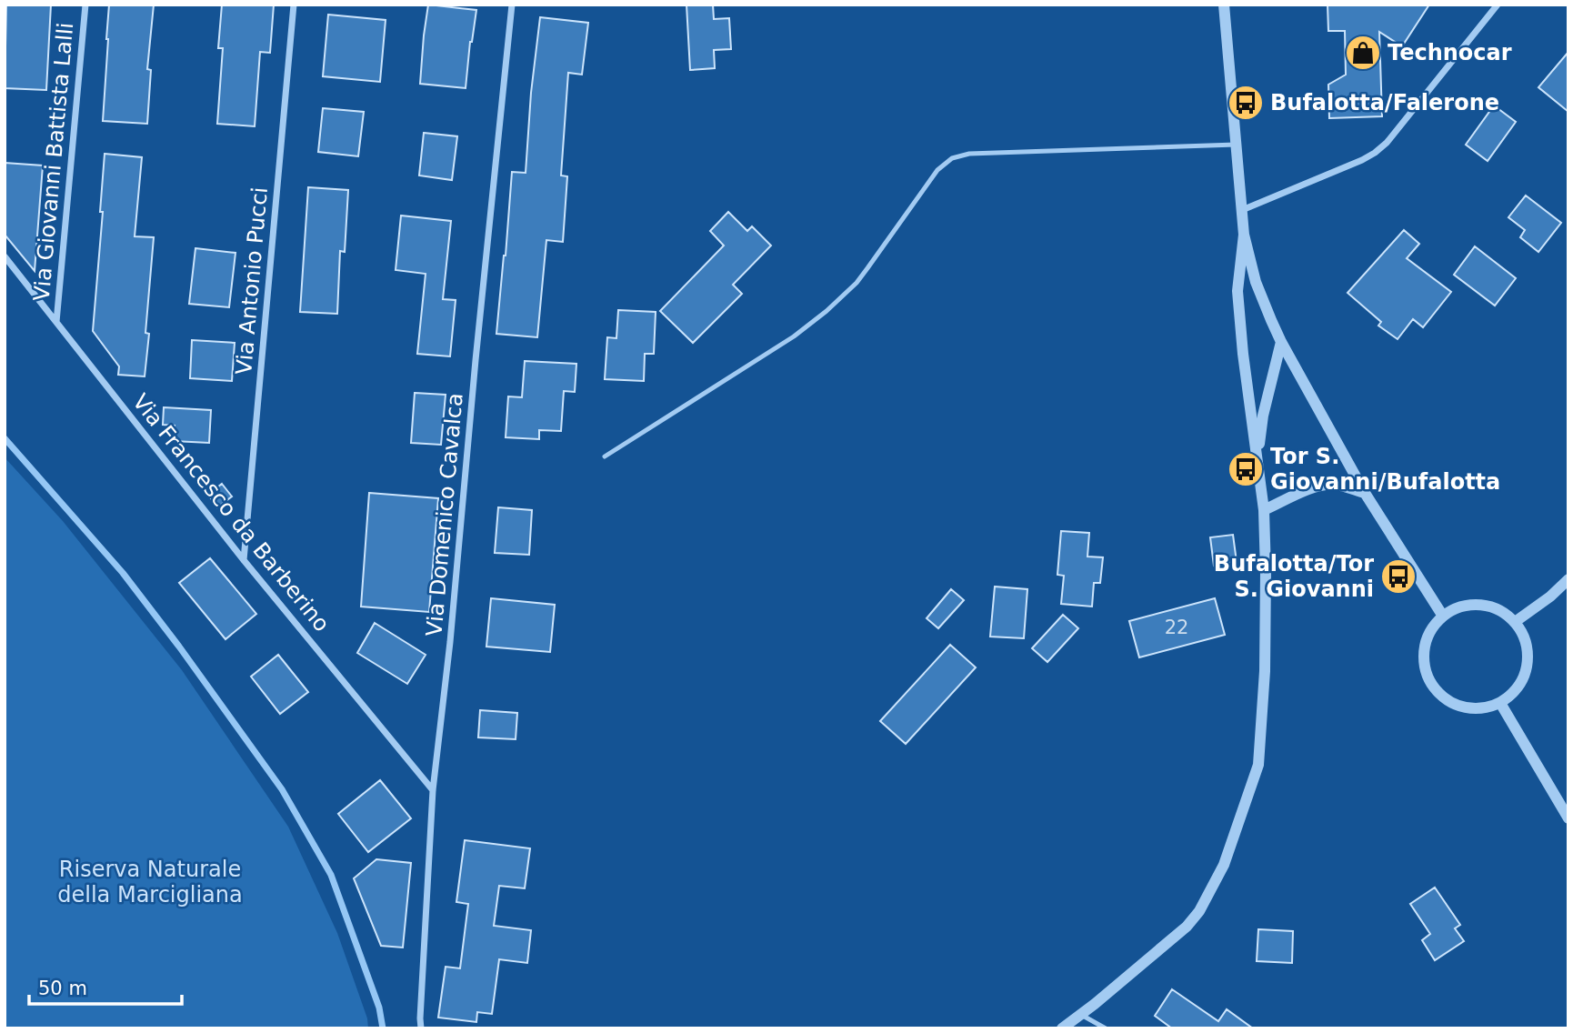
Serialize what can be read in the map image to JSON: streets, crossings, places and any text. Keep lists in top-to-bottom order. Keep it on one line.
{"streets":{"street":["Via Giovanni Battista Lalli","Via Antonio Pucci","Via Francesco da Barberino","Via Domenico Cavalca"]},"crossings":[["Via Giovanni Battista Lalli","Via Francesco da Barberino"],["Via Antonio Pucci","Via Francesco da Barberino"],["Via Francesco da Barberino","Via Domenico Cavalca"]],"parks":["Riserva Naturale della Marcigliana"],"places":{"shop":["Technocar"],"bus stop":["Bufalotta/Falerone","Tor S. Giovanni/Bufalotta","Bufalotta/Tor S. Giovanni"]},"house_numbers":["22"],"scale_bar":"50 m"}
